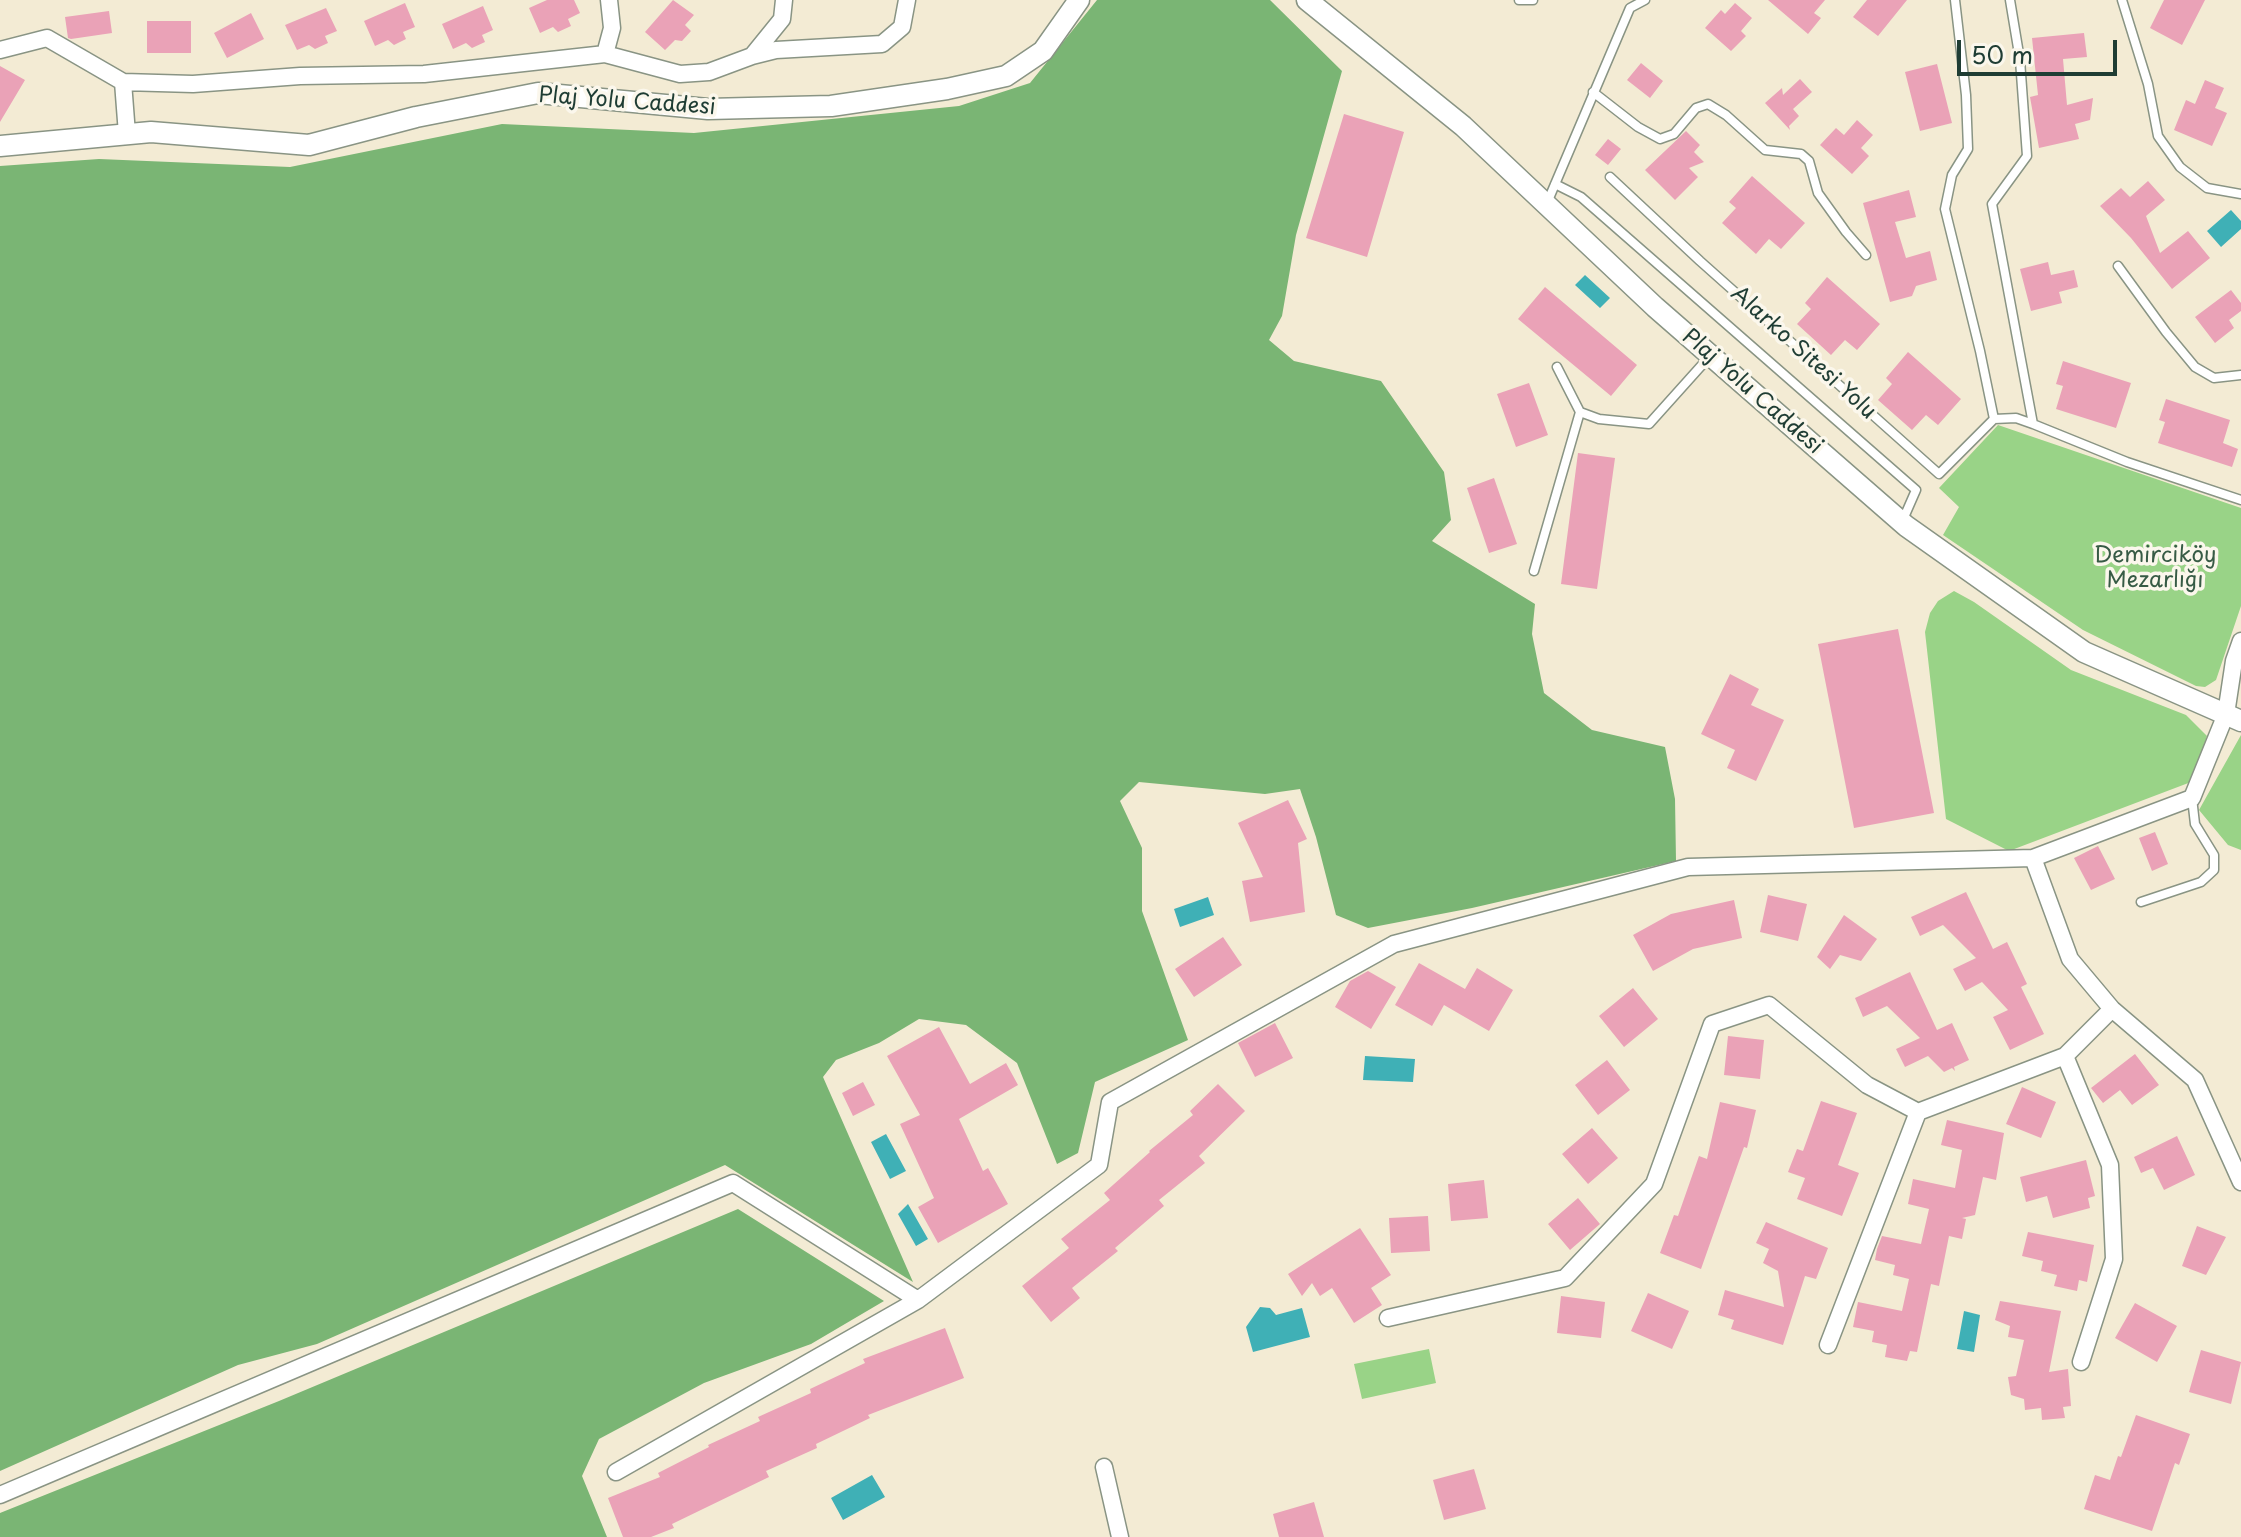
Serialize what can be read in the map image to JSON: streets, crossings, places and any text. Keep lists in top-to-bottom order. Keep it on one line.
{"streets":{"street":["Plaj Yolu Caddesi"],"lane":["Alarko Sitesi Yolu"]},"parks":["Demirciköy Mezarlığı"],"scale_bar":"50 m"}
